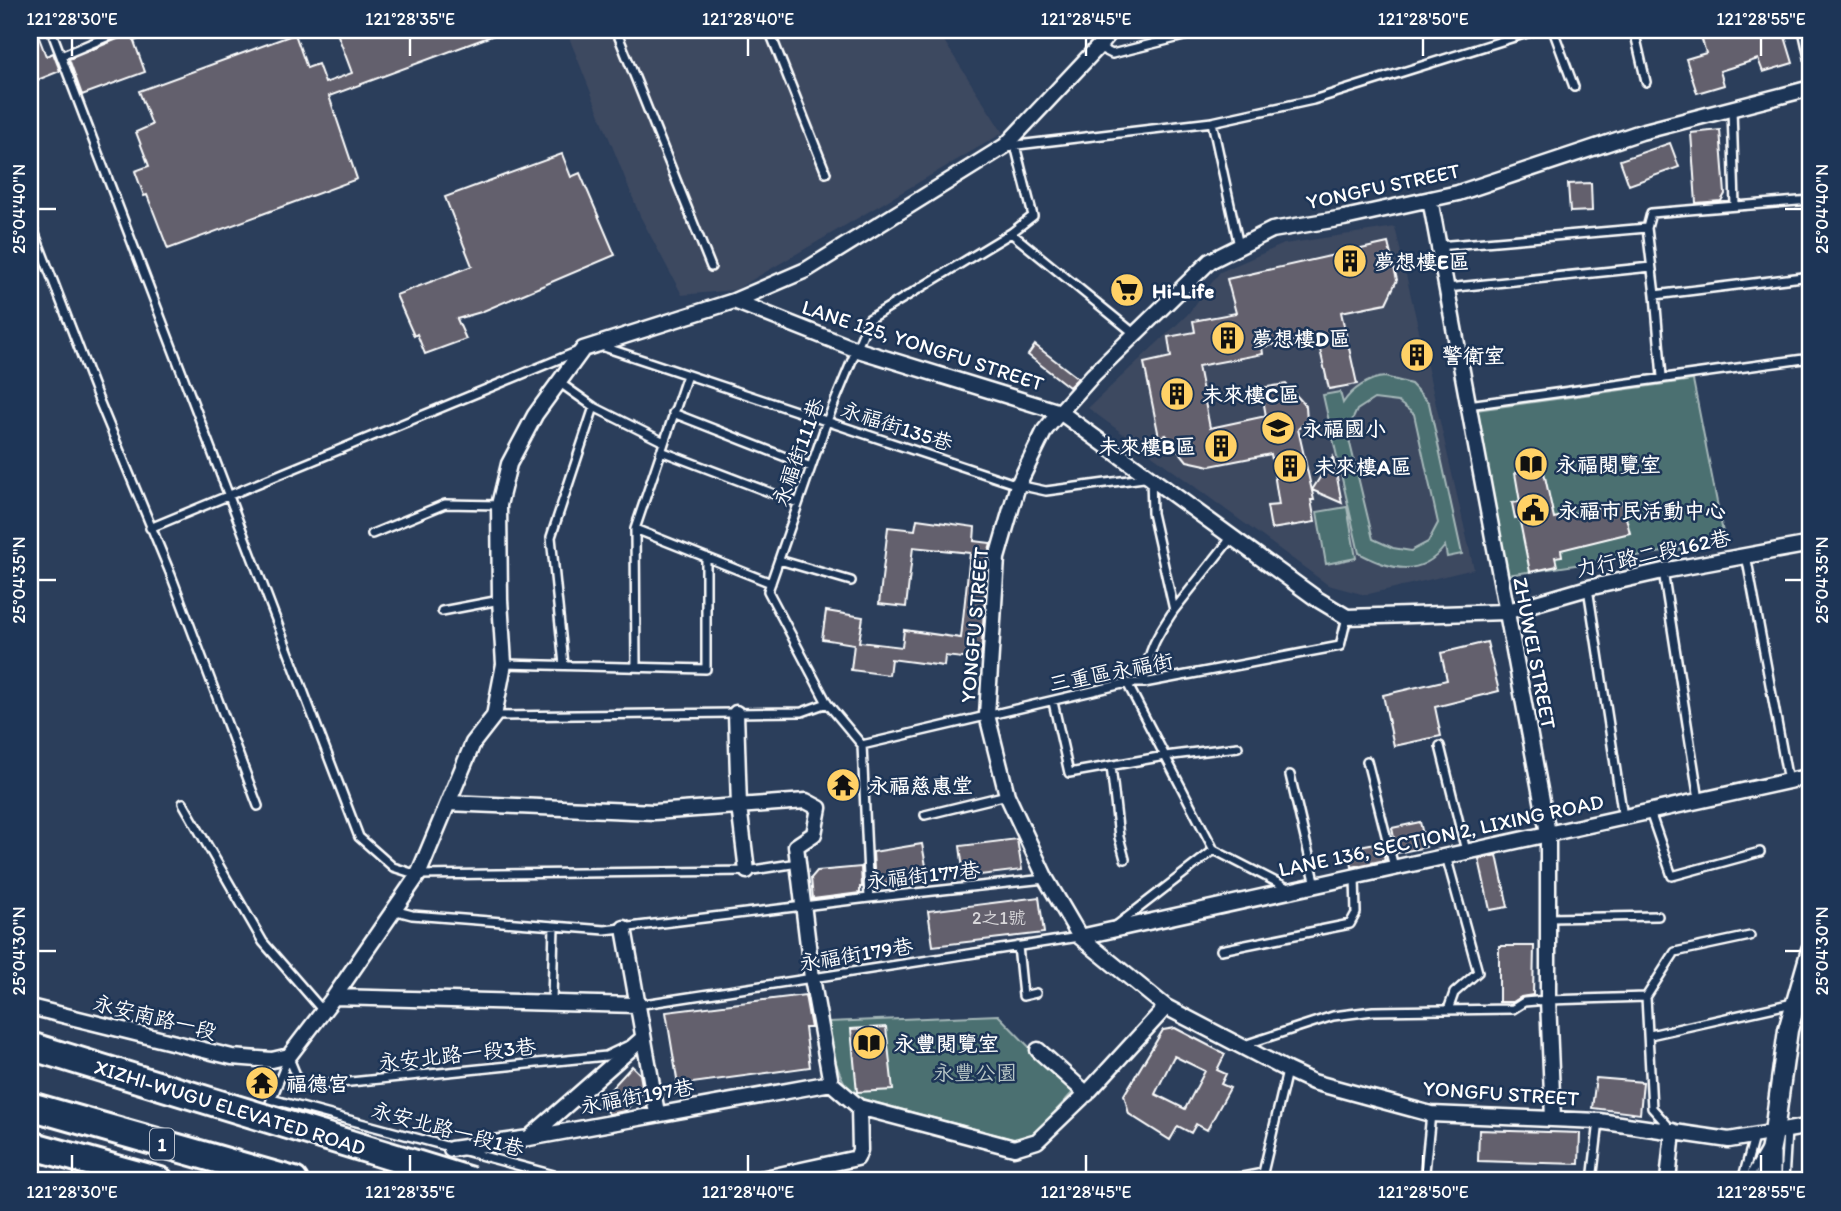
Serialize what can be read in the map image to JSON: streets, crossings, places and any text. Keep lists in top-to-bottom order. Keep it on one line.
{"streets":{"highway":["XIZHI-WUGU ELEVATED ROAD","1"],"street":["YONGFU STREET","LANE 125, YONGFU STREET","力行路二段162巷","ZHUWEI STREET","LANE 136, SECTION 2, LIXING ROAD","永安南路一段","永福街197巷"],"lane":["永福街135巷","永福街111巷","三重區永福街","永福街177巷","永福街179巷","永安北路一段3巷","永安北路一段1巷"]},"crossings":[["YONGFU STREET","LANE 125, YONGFU STREET"],["YONGFU STREET","永福街135巷"],["YONGFU STREET","ZHUWEI STREET"],["YONGFU STREET","三重區永福街"],["YONGFU STREET","LANE 136, SECTION 2, LIXING ROAD"],["YONGFU STREET","永福街177巷"],["YONGFU STREET","永福街179巷"],["LANE 125, YONGFU STREET","永福街135巷"],["LANE 125, YONGFU STREET","永福街111巷"],["LANE 125, YONGFU STREET","力行路二段162巷"],["LANE 125, YONGFU STREET","三重區永福街"],["永福街135巷","永福街111巷"],["力行路二段162巷","ZHUWEI STREET"],["力行路二段162巷","三重區永福街"],["ZHUWEI STREET","LANE 136, SECTION 2, LIXING ROAD"],["LANE 136, SECTION 2, LIXING ROAD","永福街179巷"],["永安南路一段","永安北路一段3巷"],["永安南路一段","永安北路一段1巷"],["永安北路一段3巷","永安北路一段1巷"],["永福街197巷","永安北路一段1巷"]],"parks":["永豐公園"],"places":{"building":["夢想樓E區","夢想樓D區","警衛室","未來樓C區","未來樓B區","未來樓A區"],"supermarket":["Hi-Life"],"school or university":["永福國小"],"library":["永福閱覽室","永豐閱覽室"],"public building":["永福市民活動中心"],"temple":["永福慈惠堂","福德宮"]},"house_numbers":["2之1號"],"coordinates":["121°28'30\"E","121°28'35\"E","121°28'40\"E","121°28'45\"E","121°28'50\"E","121°28'55\"E","25°04'40\"N","25°04'35\"N","25°04'30\"N"]}
